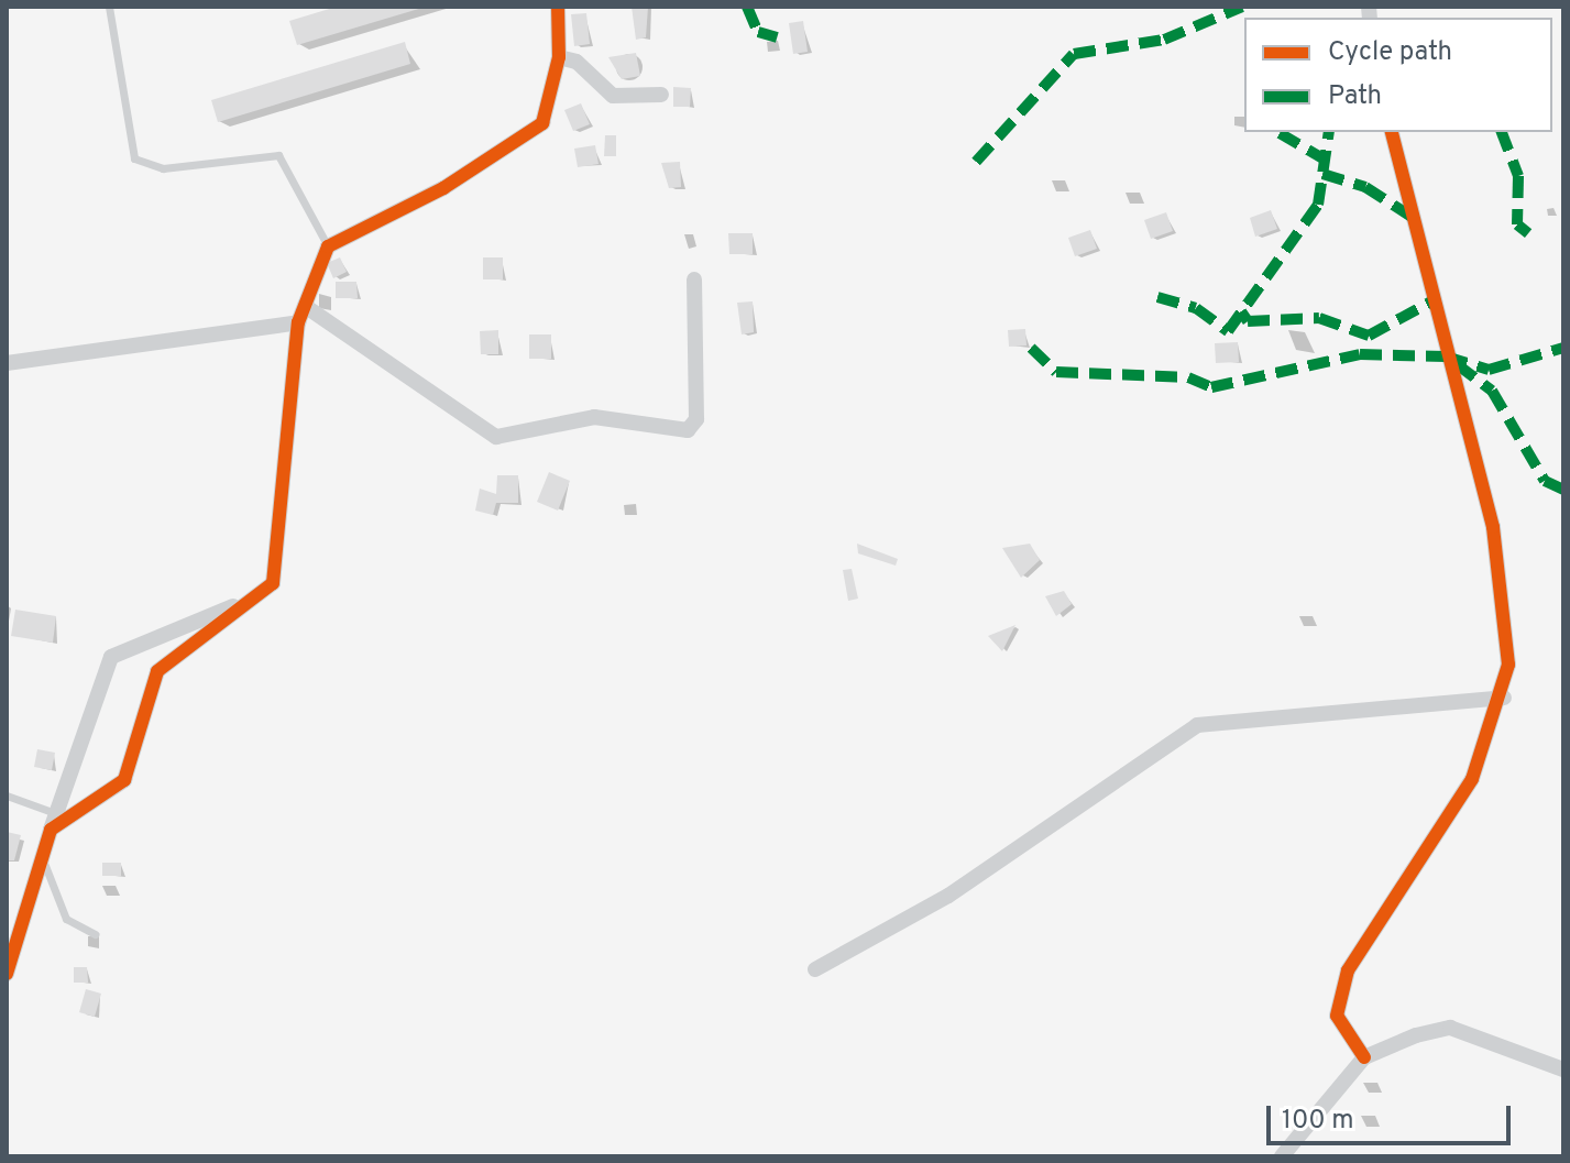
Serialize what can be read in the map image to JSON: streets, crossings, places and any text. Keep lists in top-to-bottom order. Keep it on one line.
{"legend":["Cycle path","Path"],"scale_bar":"100 m"}
